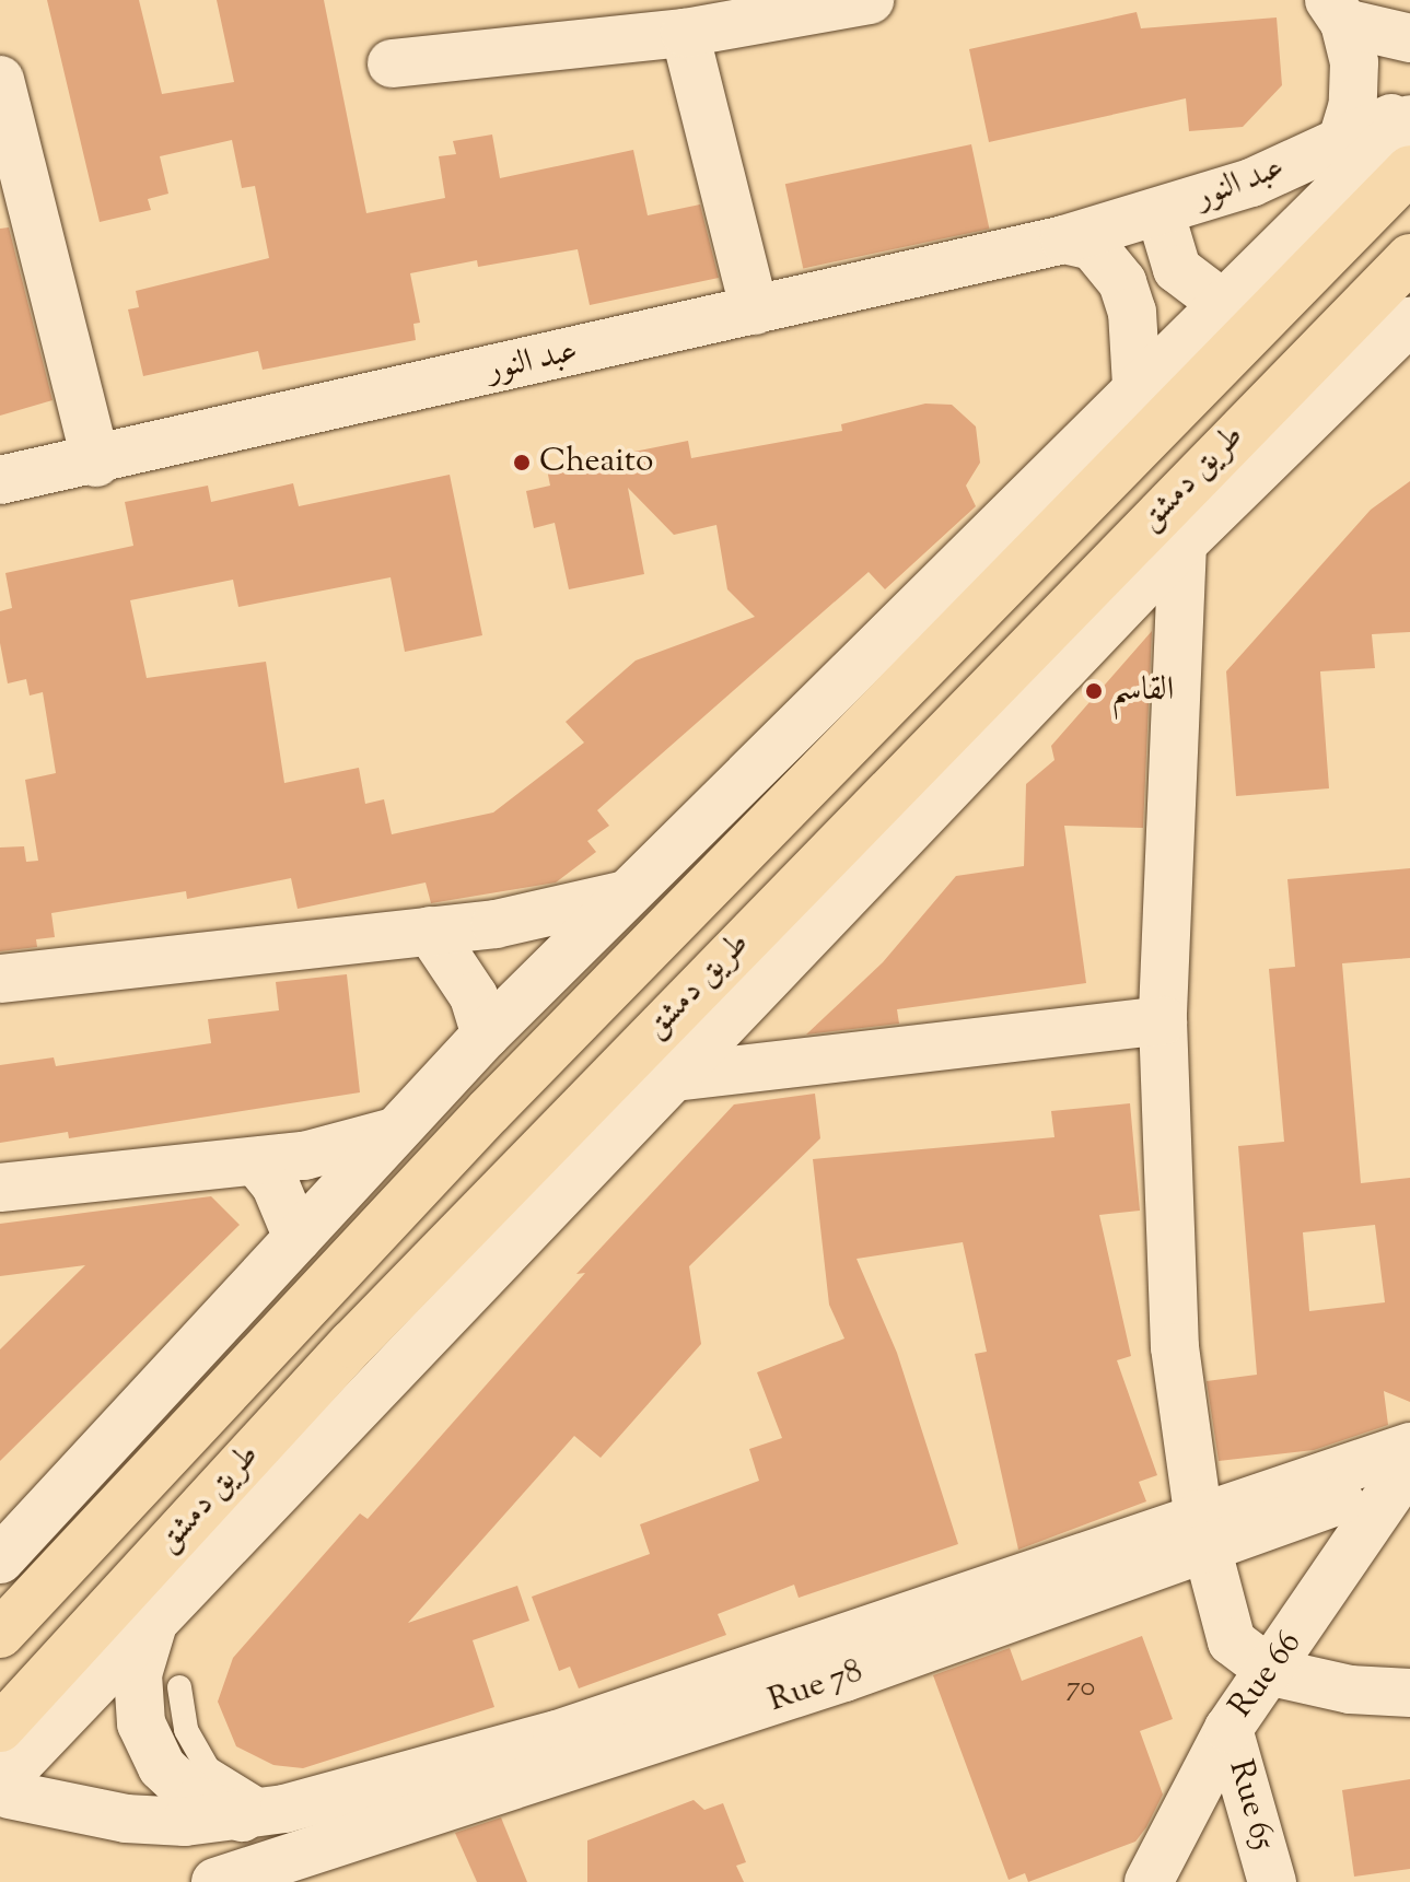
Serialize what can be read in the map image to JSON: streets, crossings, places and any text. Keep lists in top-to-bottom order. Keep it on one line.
{"streets":{"highway":["طريق دمشق"],"street":["عبد النور","Rue 66","Rue 65"]},"crossings":[["Rue 66","Rue 65"]],"places":["Cheaito","القاسم"],"house_numbers":["70"]}
